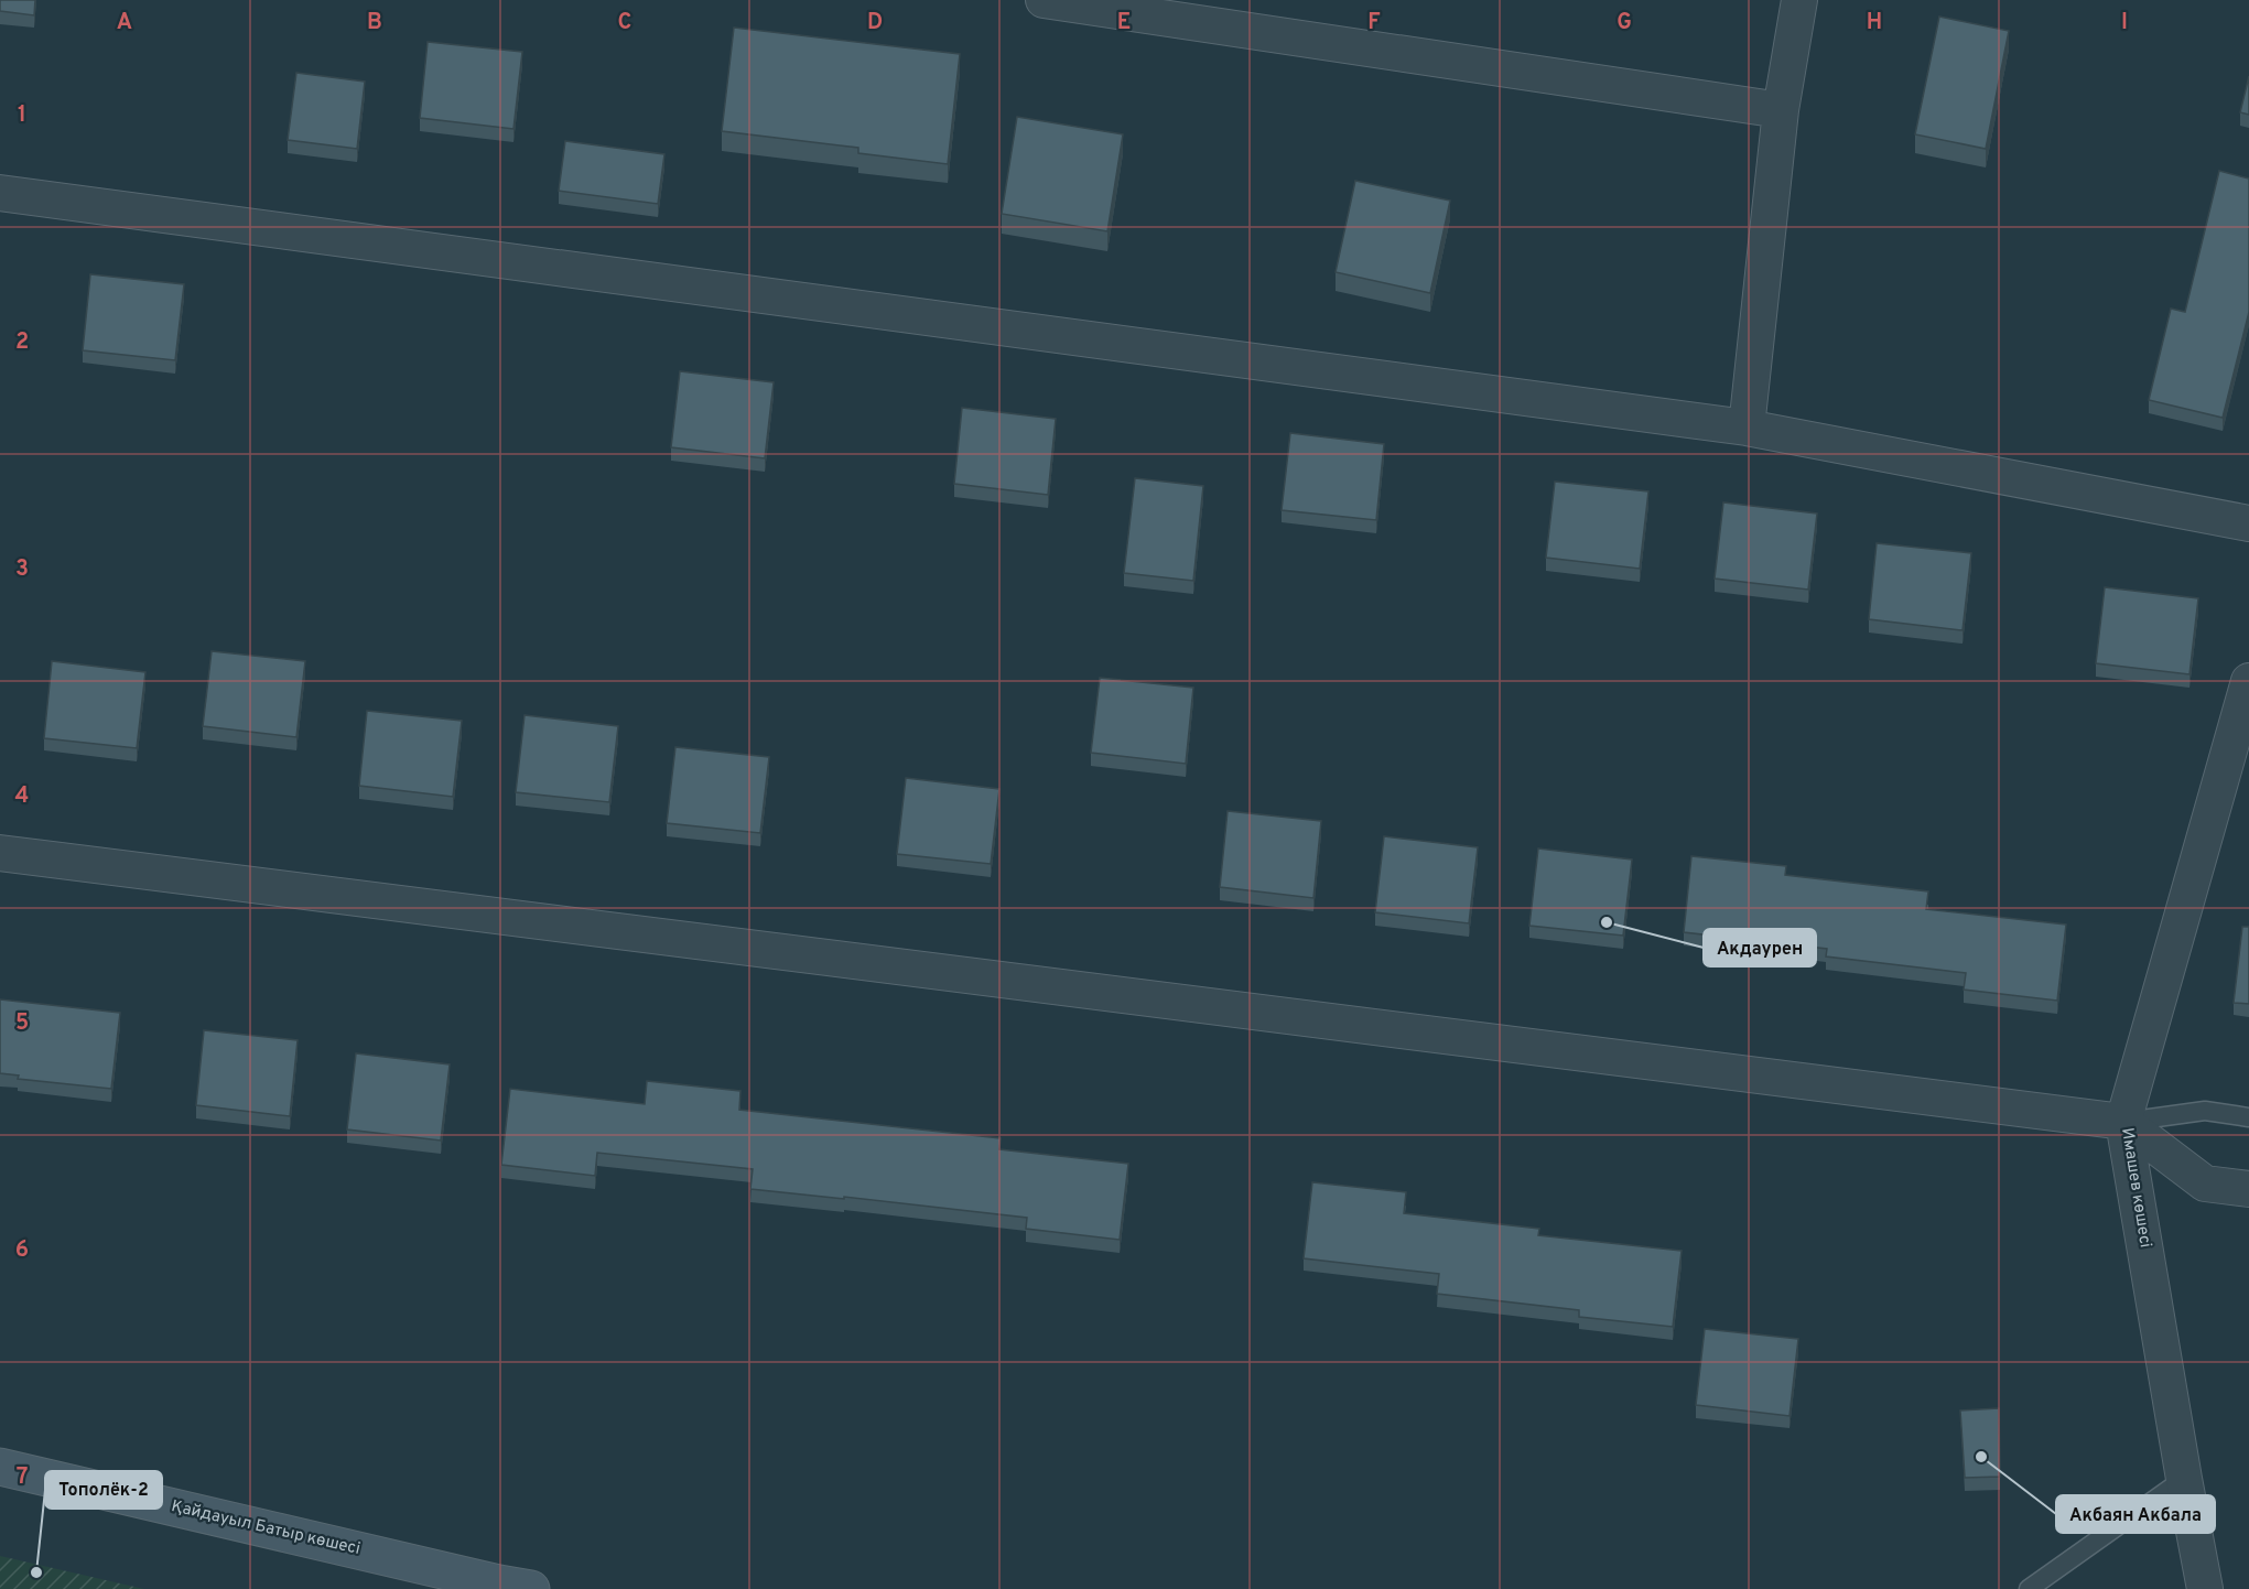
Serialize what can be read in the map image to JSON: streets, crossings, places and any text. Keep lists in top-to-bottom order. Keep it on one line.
{"streets":{"street":["Имашев көшесі","Қайдауыл Батыр көшесі"]},"places":["Акдаурен","Акбаян Акбала","Тополёк-2"],"grid":{"columns":["A","B","C","D","E","F","G","H","I"],"rows":["1","2","3","4","5","6","7"]}}
